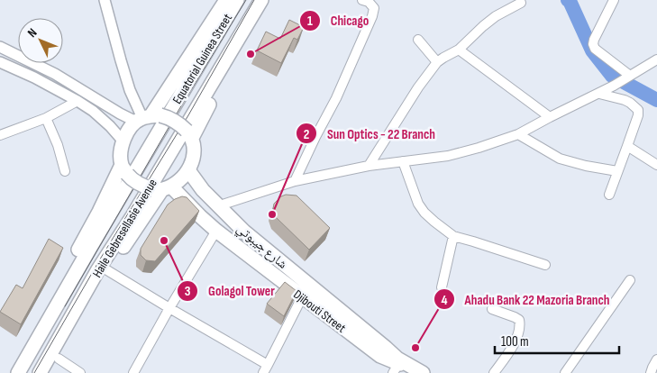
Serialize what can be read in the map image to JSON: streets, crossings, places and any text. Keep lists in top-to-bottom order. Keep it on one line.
{"streets":{"main road":["Equatorial Guinea Street","Haile Gebresellasie Avenue","شارع جيبوتي","Djibouti Street"]},"crossings":[["Equatorial Guinea Street","Haile Gebresellasie Avenue"],["Equatorial Guinea Street","شارع جيبوتي"],["Equatorial Guinea Street","Djibouti Street"],["شارع جيبوتي","Djibouti Street"]],"places":["Chicago","Sun Optics - 22 Branch","Golagol Tower","Ahadu Bank 22 Mazoria Branch"],"scale_bar":"100 m","north":"top left"}
